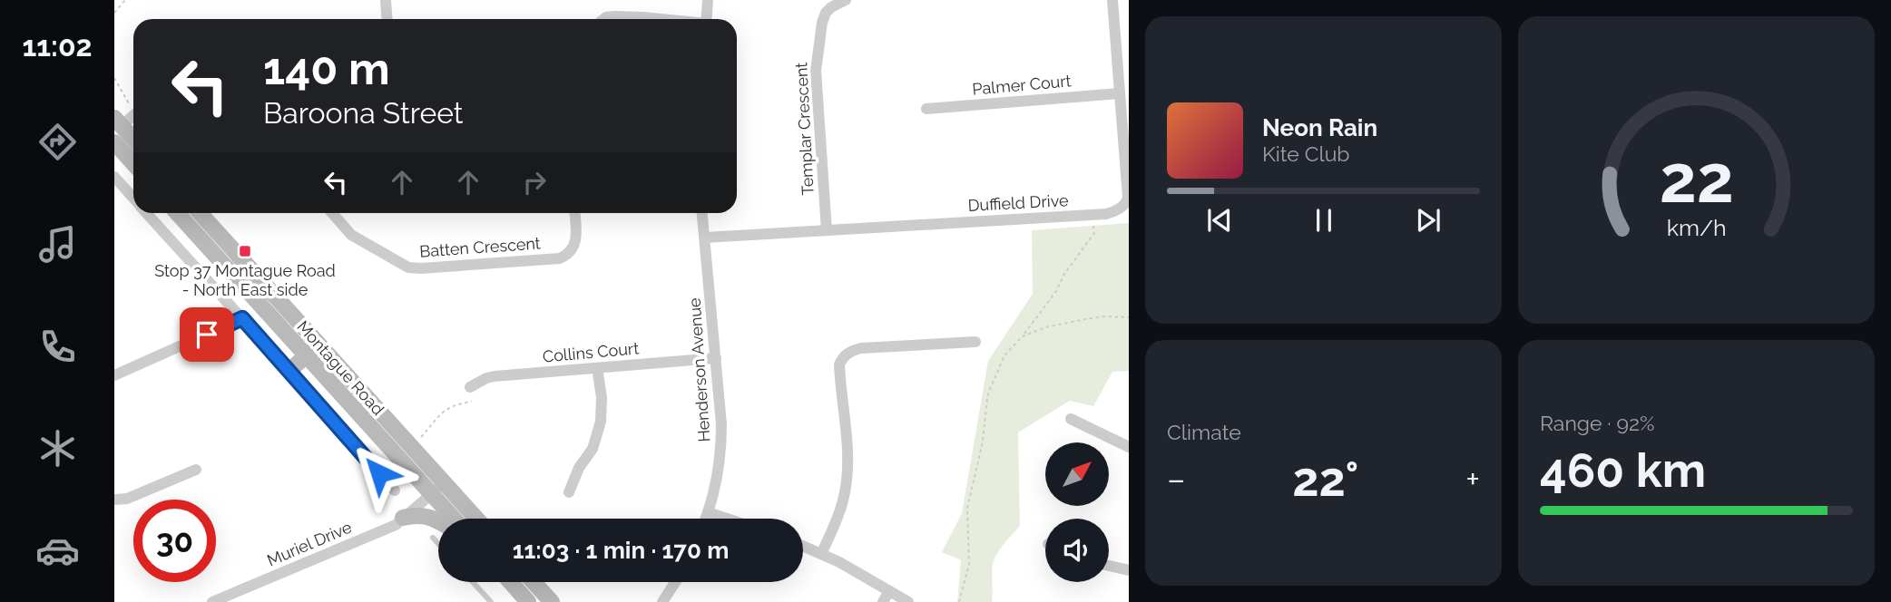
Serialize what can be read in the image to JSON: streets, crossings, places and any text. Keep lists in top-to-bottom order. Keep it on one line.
{"streets":{"main road":["Montague Road"],"street":["Palmer Court","Templar Crescent","Duffield Drive","Batten Crescent","Collins Court","Henderson Avenue","Muriel Drive"]},"crossings":[["Palmer Court","Duffield Drive"],["Templar Crescent","Duffield Drive"],["Duffield Drive","Henderson Avenue"],["Collins Court","Henderson Avenue"],["Montague Road","Muriel Drive"]],"places":{"transit":["Stop 37 Montague Road - North East side"]},"north":"top right","page":{"tabs":"11:02","turn":["140 m","Baroona Street"],"song":["Neon Rain","Kite Club"],"tile":["Climate",["Range · 92%","460 km"]],"heat":["−","22°","+"],"limit":"30","trip":"11:03 · 1 min · 170 m","gauge":["22","km/h"]}}
